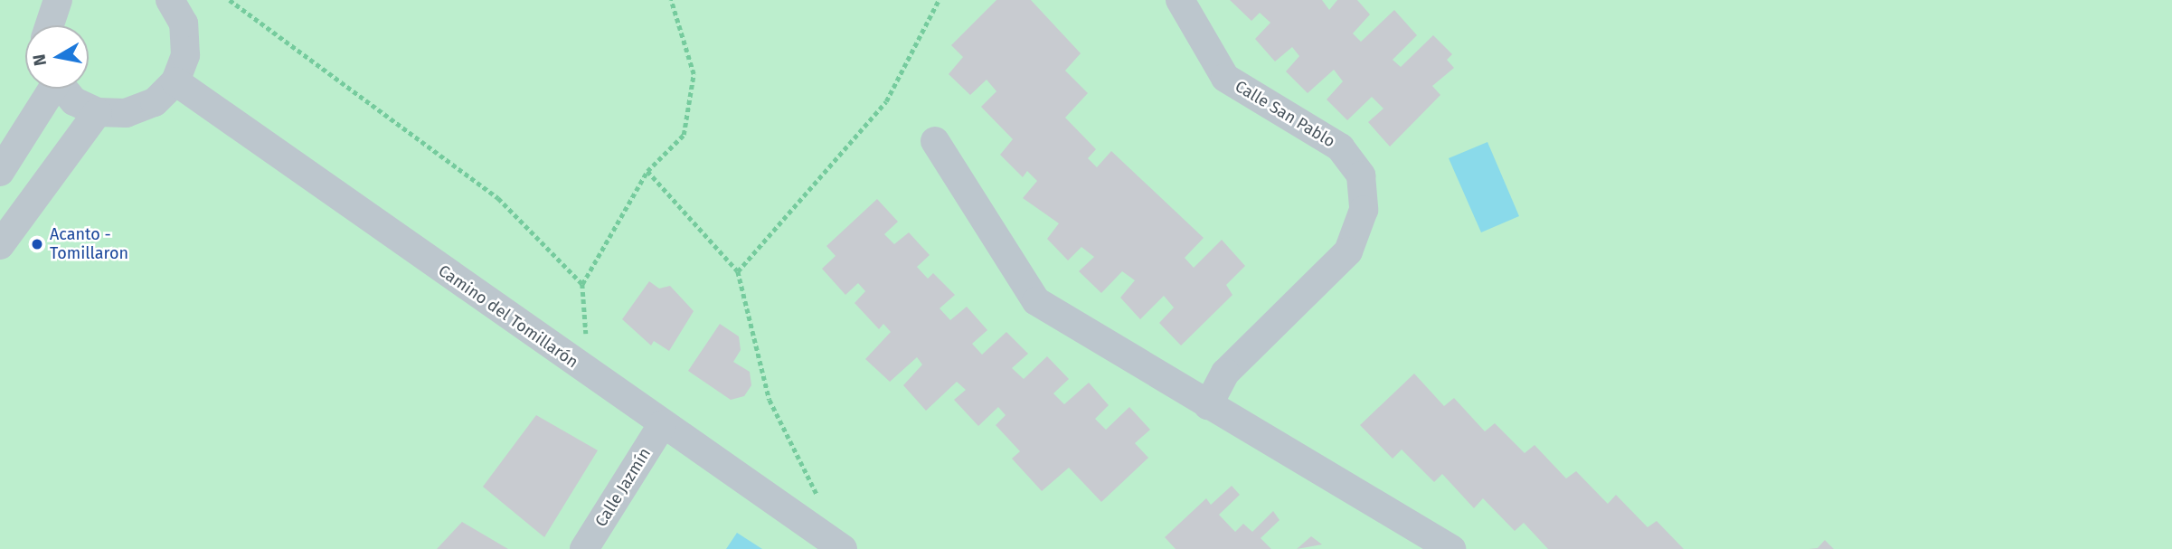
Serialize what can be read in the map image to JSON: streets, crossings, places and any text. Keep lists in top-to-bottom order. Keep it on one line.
{"streets":{"street":["Calle San Pablo","Camino del Tomillarón","Calle Jazmín"]},"crossings":[["Camino del Tomillarón","Calle Jazmín"]],"places":["Acanto - Tomillaron"],"north":"left"}
